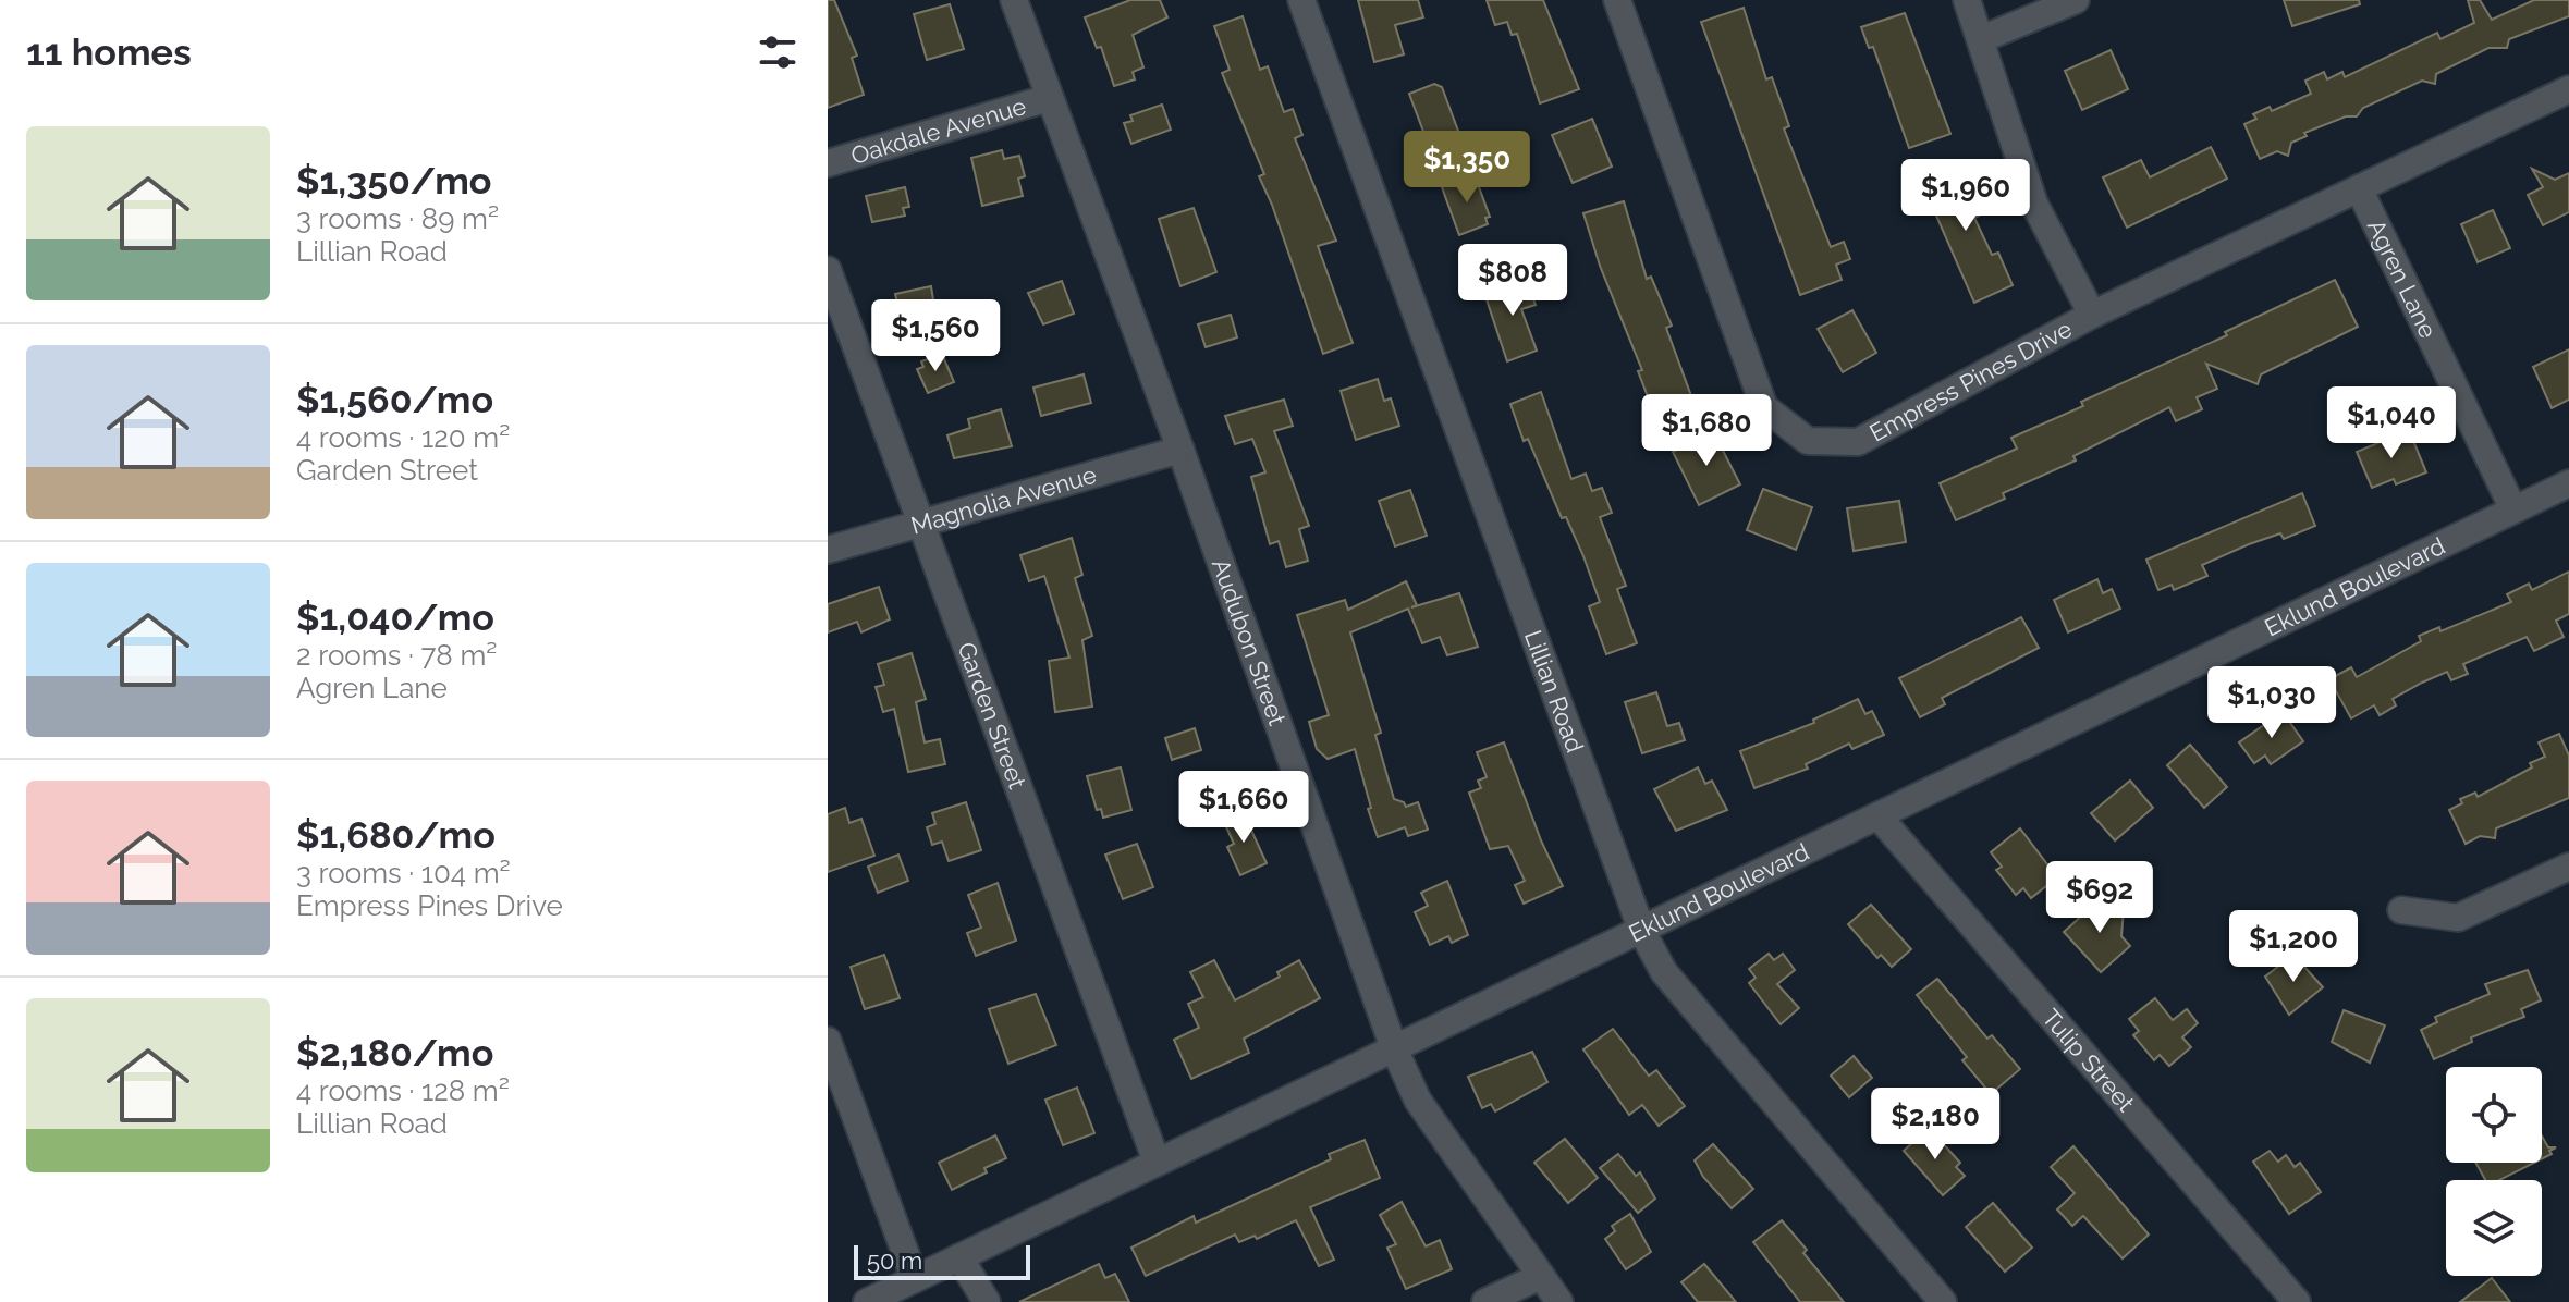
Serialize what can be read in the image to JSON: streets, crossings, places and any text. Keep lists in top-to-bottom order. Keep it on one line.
{"streets":{"street":["Oakdale Avenue","Agren Lane","Empress Pines Drive","Magnolia Avenue","Eklund Boulevard","Audubon Street","Lillian Road","Garden Street","Tulip Street"]},"crossings":[["Oakdale Avenue","Audubon Street"],["Agren Lane","Empress Pines Drive"],["Agren Lane","Eklund Boulevard"],["Magnolia Avenue","Audubon Street"],["Magnolia Avenue","Garden Street"],["Eklund Boulevard","Audubon Street"],["Eklund Boulevard","Lillian Road"],["Eklund Boulevard","Garden Street"],["Eklund Boulevard","Tulip Street"]],"scale_bar":"50 m","page":{"heading":"11 homes","list":[{"name":"$1,350/mo","note":"3 rooms · 89 m² · Lillian Road"},{"name":"$1,560/mo","note":"4 rooms · 120 m² · Garden Street"},{"name":"$1,040/mo","note":"2 rooms · 78 m² · Agren Lane"},{"name":"$1,680/mo","note":"3 rooms · 104 m² · Empress Pines Drive"},{"name":"$2,180/mo","note":"4 rooms · 128 m² · Lillian Road"}],"price":["$1,350","$1,960","$808","$1,560","$1,040","$1,680","$1,030","$1,660","$692","$1,200","$2,180"],"scale":"50 m"}}
